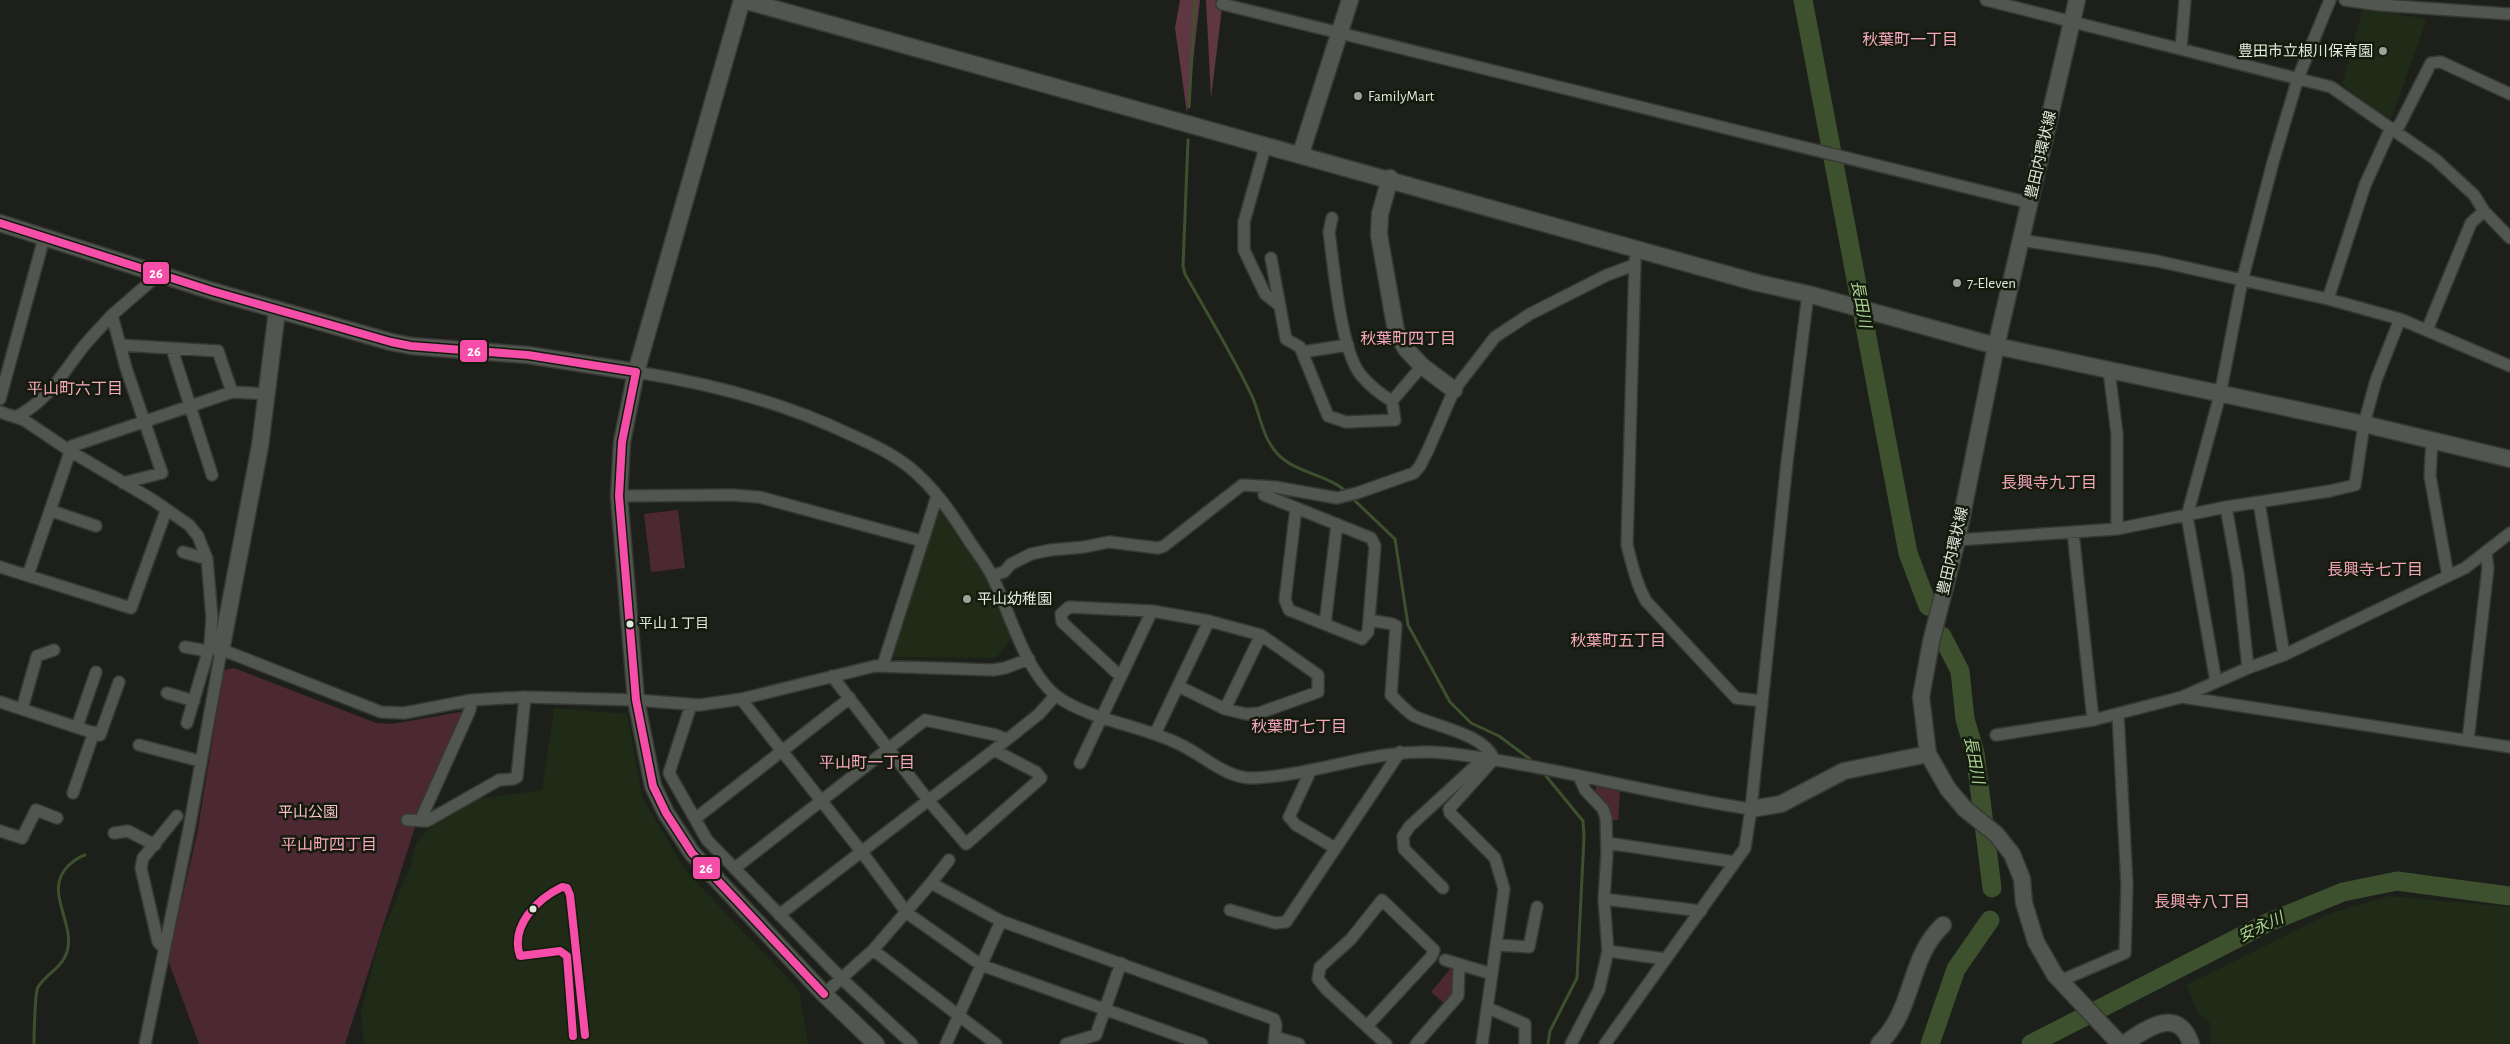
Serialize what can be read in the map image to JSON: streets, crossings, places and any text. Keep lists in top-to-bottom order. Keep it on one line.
{"streets":{"street":["豊田内環状線"]},"districts":["秋葉町一丁目","秋葉町四丁目","平山町六丁目","長興寺九丁目","長興寺七丁目","秋葉町五丁目","秋葉町七丁目","平山町一丁目","平山町四丁目","長興寺八丁目"],"water":["長田川","安永川"],"parks":["平山公園"],"places":["豊田市立根川保育園","FamilyMart","7-Eleven","平山幼稚園","平山１丁目"],"lines":["transit line 26"]}
